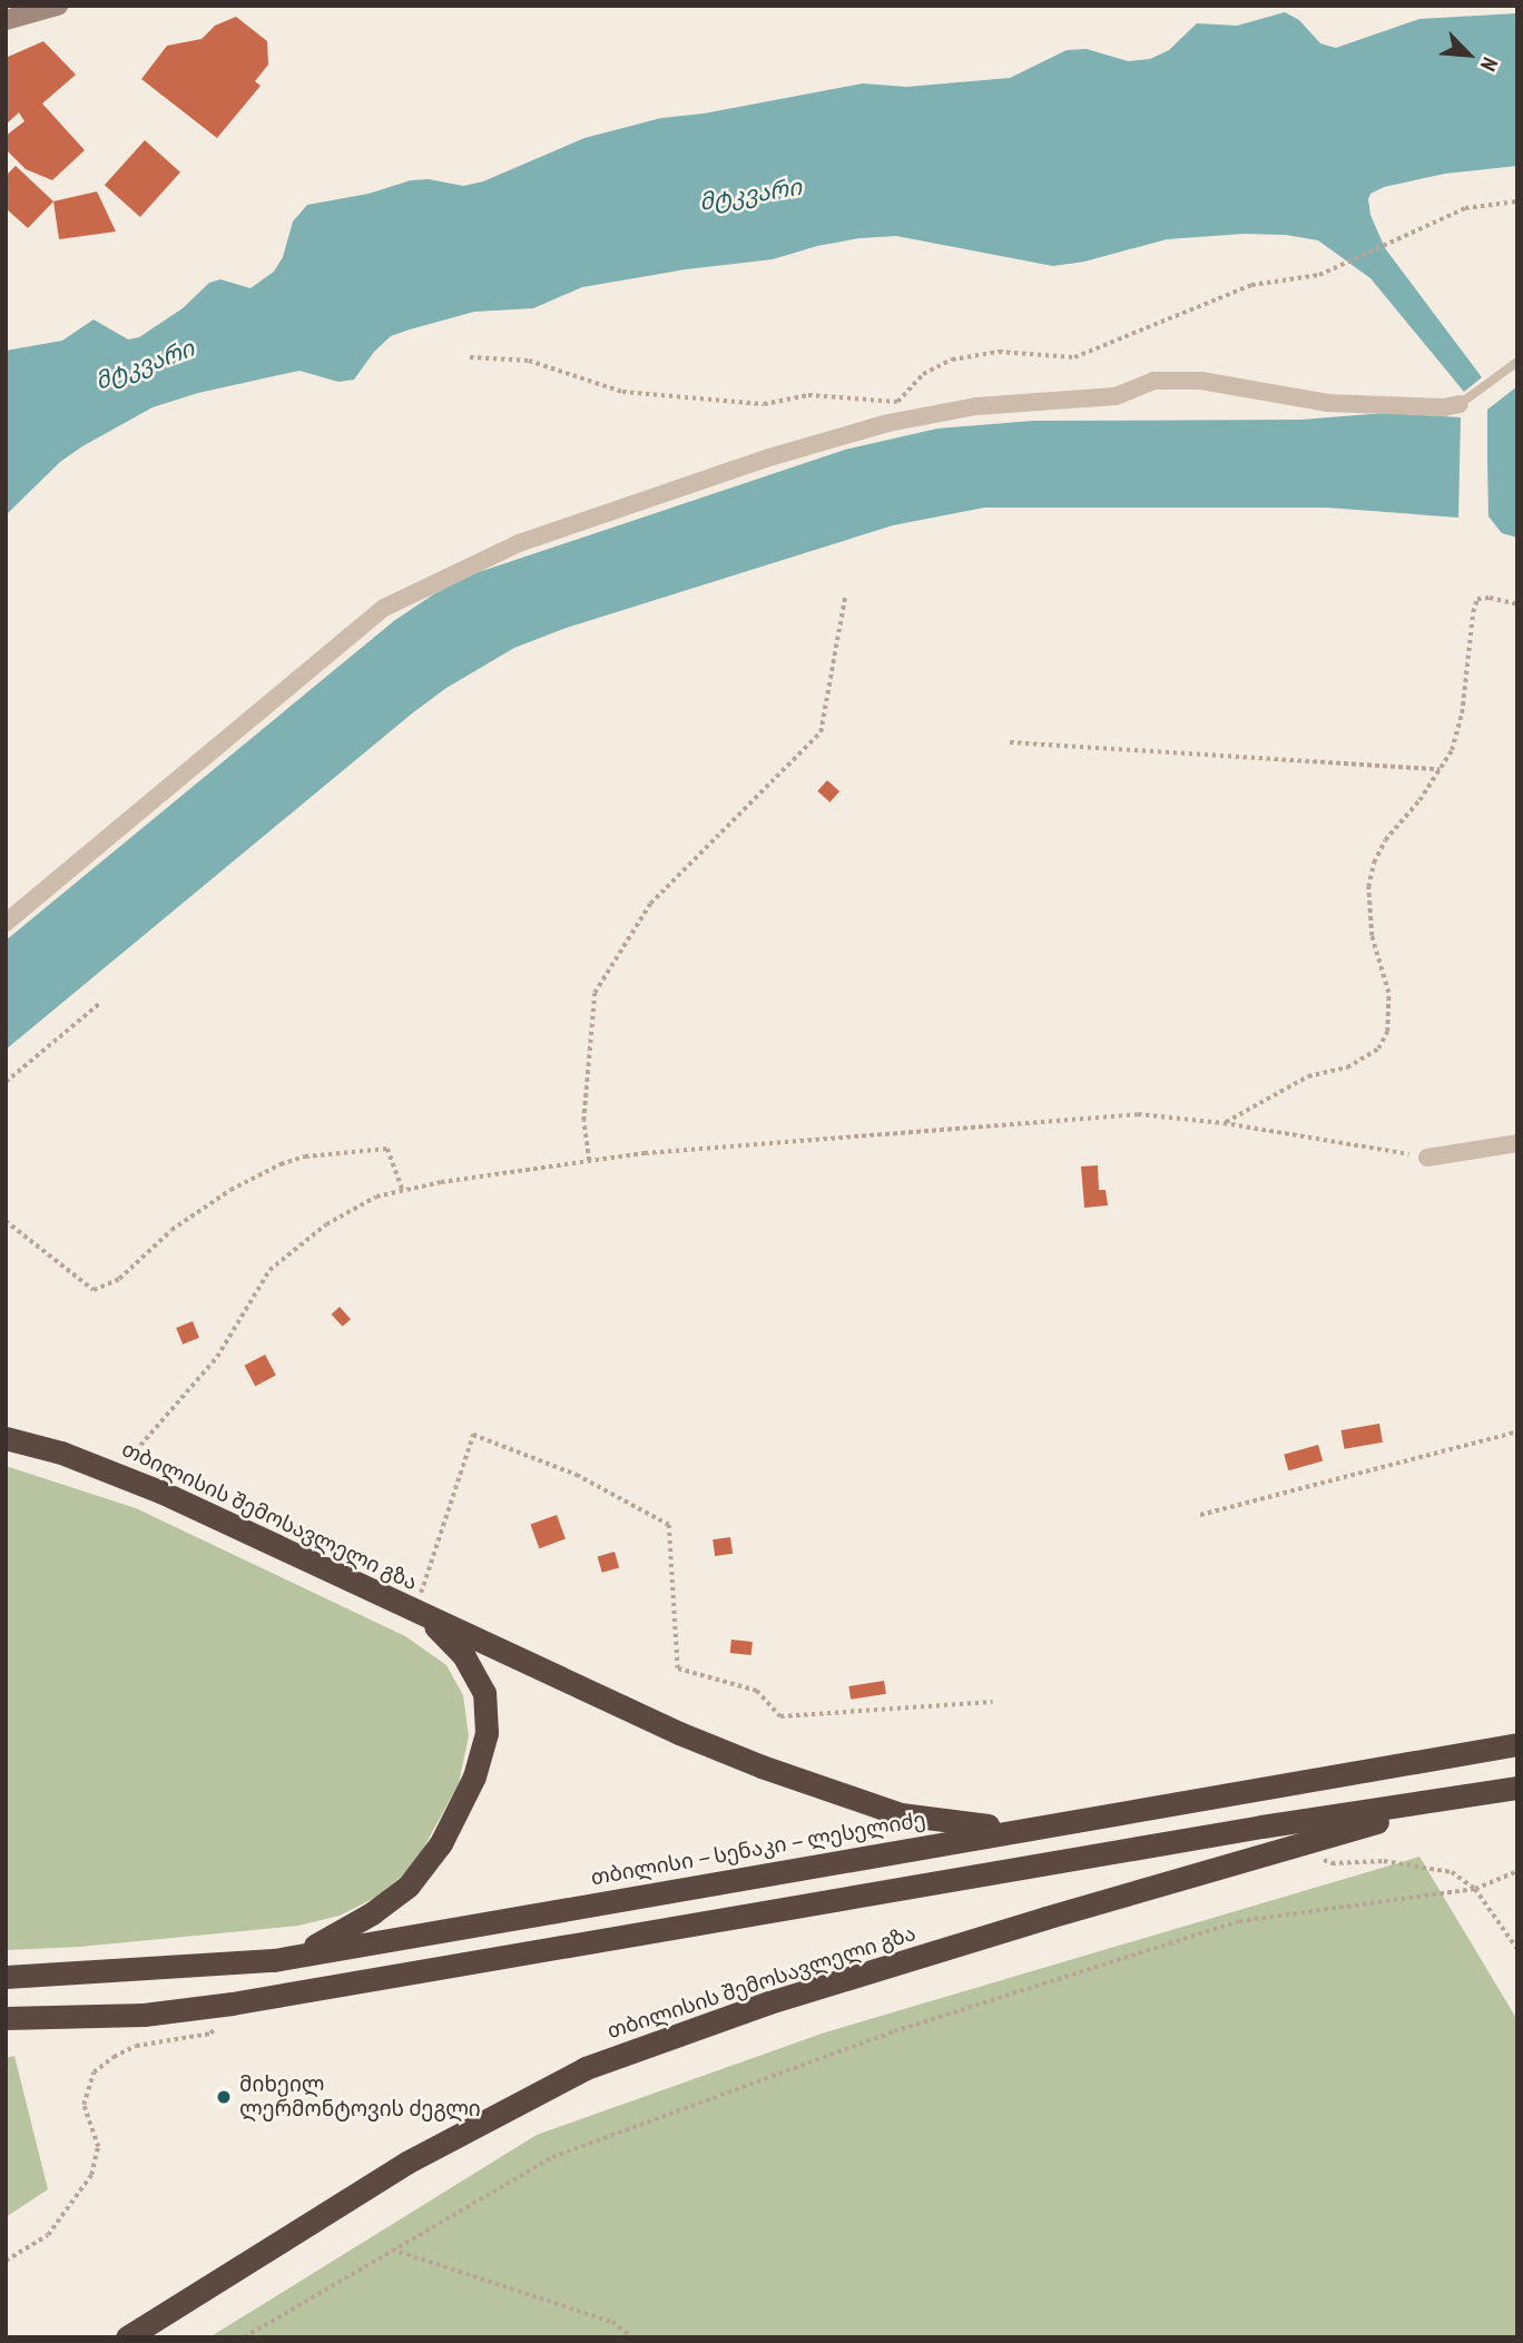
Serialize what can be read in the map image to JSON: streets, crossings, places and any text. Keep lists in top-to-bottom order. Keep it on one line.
{"streets":{"highway":["თბილისის შემოსავლელი გზა","თბილისი — სენაკი — ლესელიძე"]},"crossings":[["თბილისის შემოსავლელი გზა","თბილისი — სენაკი — ლესელიძე"]],"water":["მტკვარი"],"places":["მიხეილ ლერმონტოვის ძეგლი"],"north":"bottom right"}
